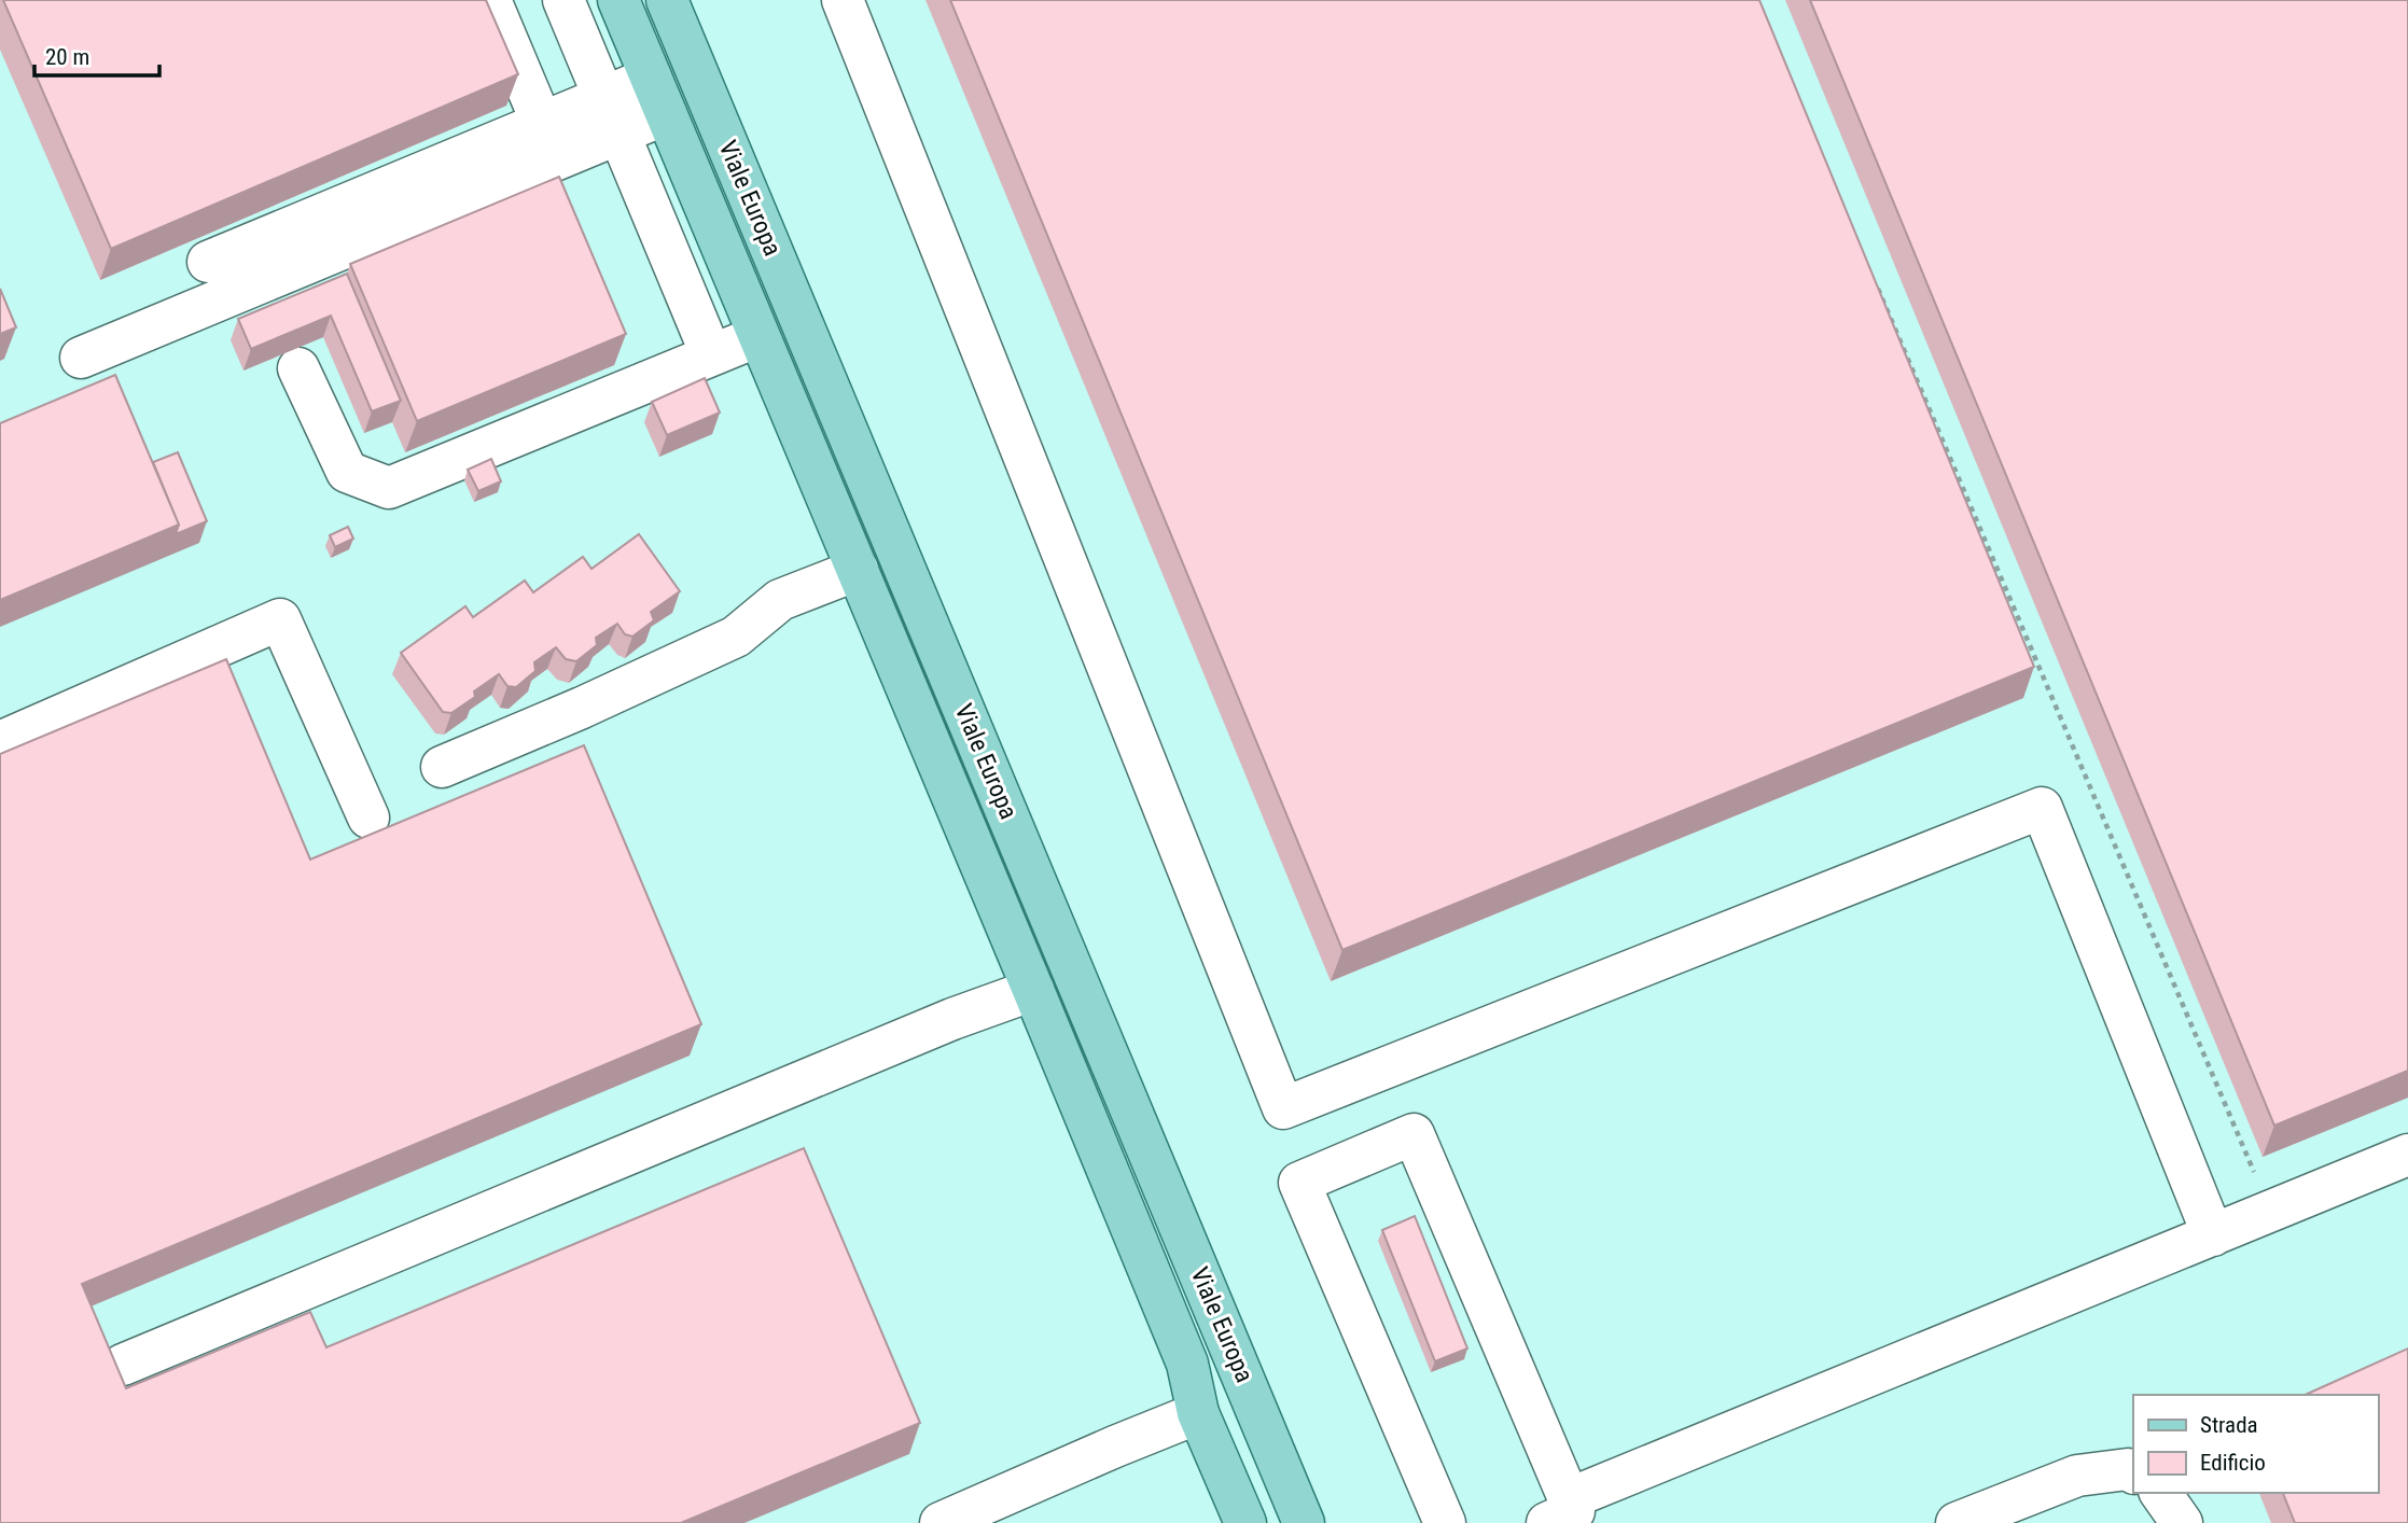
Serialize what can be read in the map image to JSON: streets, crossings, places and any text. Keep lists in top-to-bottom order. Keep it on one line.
{"streets":{"main road":["Viale Europa"]},"legend":["Strada","Edificio"],"scale_bar":"20 m"}
